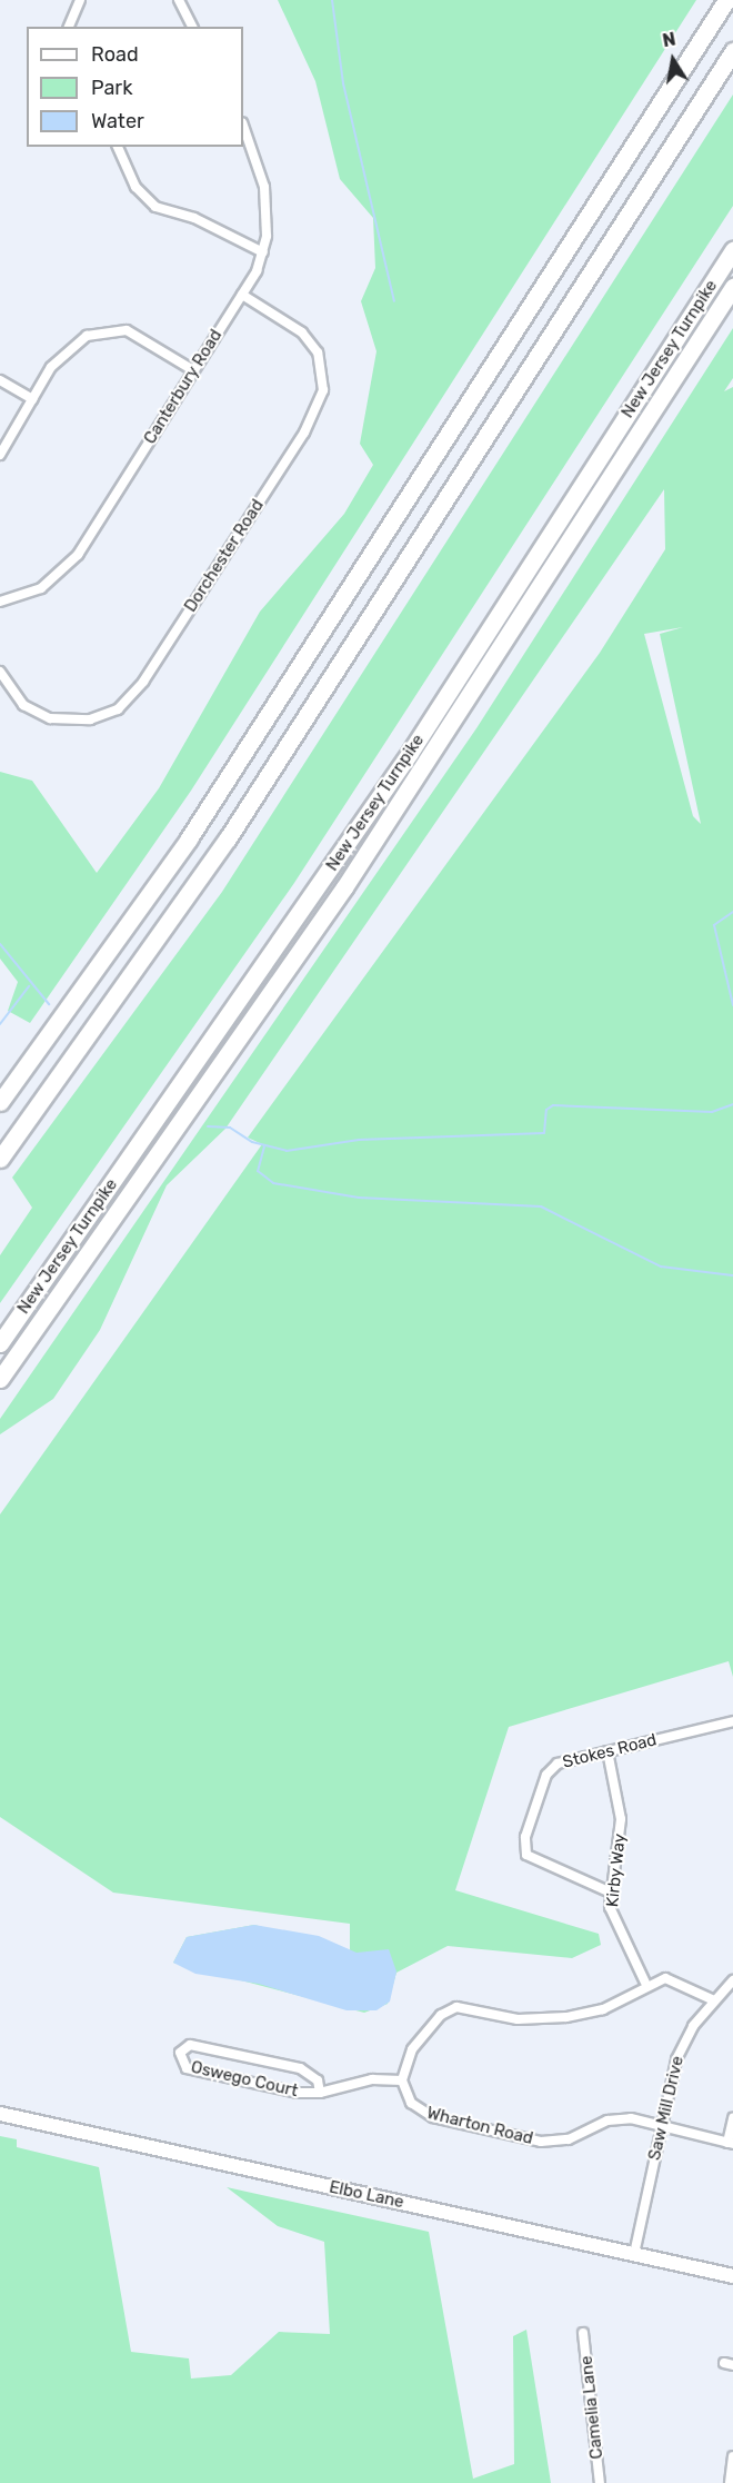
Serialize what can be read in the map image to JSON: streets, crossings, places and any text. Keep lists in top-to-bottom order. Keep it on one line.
{"streets":{"highway":["New Jersey Turnpike"],"street":["Canterbury Road","Dorchester Road","Stokes Road","Kirby Way","Oswego Court","Saw Mill Drive","Wharton Road","Elbo Lane","Camelia Lane"]},"crossings":[["Canterbury Road","Dorchester Road"],["Stokes Road","Kirby Way"],["Oswego Court","Wharton Road"],["Saw Mill Drive","Wharton Road"],["Saw Mill Drive","Elbo Lane"]],"legend":["Road","Park","Water"],"north":"top"}
